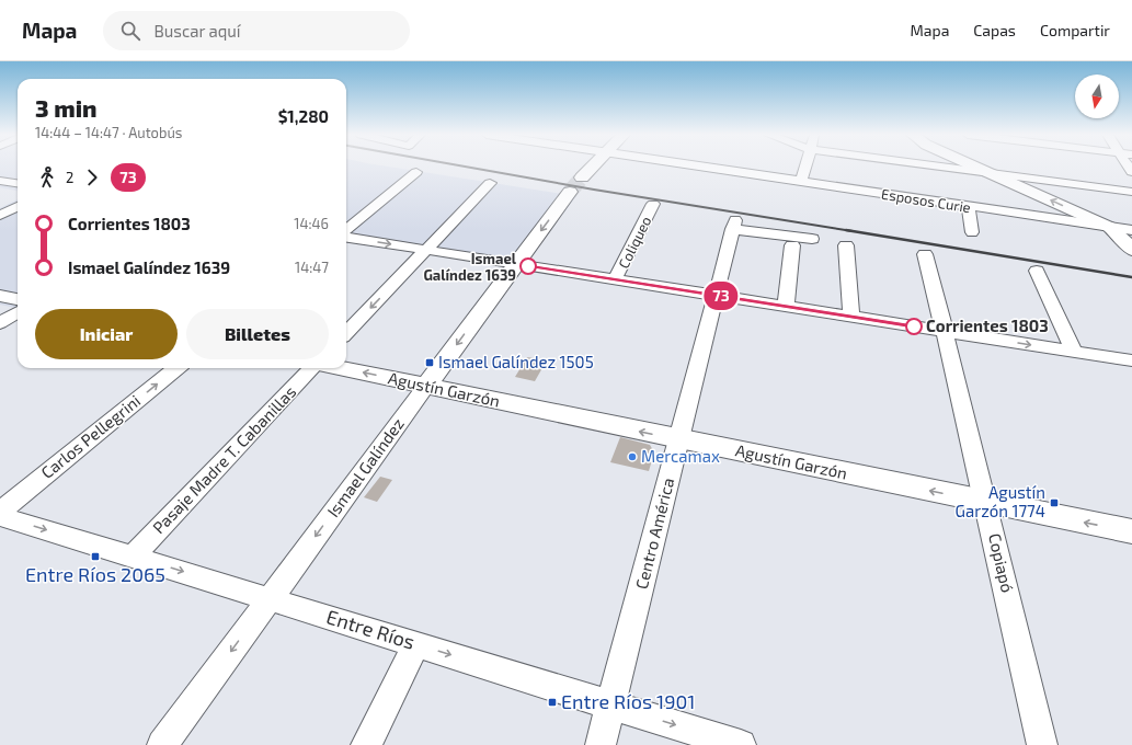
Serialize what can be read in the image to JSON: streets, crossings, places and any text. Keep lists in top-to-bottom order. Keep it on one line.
{"streets":{"main road":["Agustín Garzón","Ismael Galíndez"],"street":["Esposos Curie","Coliqueo","Carlos Pellegrini","Pasaje Madre T. Cabanillas","Centro América","Copiapó","Entre Ríos"]},"crossings":[["Agustín Garzón","Ismael Galíndez"],["Agustín Garzón","Centro América"],["Agustín Garzón","Copiapó"],["Pasaje Madre T. Cabanillas","Entre Ríos"],["Ismael Galíndez","Entre Ríos"],["Centro América","Entre Ríos"]],"one_way":["Agustín Garzón","Carlos Pellegrini","Ismael Galíndez","Entre Ríos"],"places":{"other":["Ismael Galíndez 1639","Corrientes 1803","Mercamax"],"transit":["Ismael Galíndez 1505","Agustín Garzón 1774","Entre Ríos 2065","Entre Ríos 1901"]},"lines":["bus line 73"],"north":"bottom","page":{"header":"Mapa","search":"Buscar aquí","nav":["Mapa","Capas","Compartir"],"on_map":"73","heading":["3 min","14:44 – 14:47 · Autobús","$1,280"],"legs":["2","73"],"list":[{"name":"Corrientes 1803","value":"14:46"},{"name":"Ismael Galíndez 1639","value":"14:47"}],"buttons":["Iniciar","Billetes"]}}
